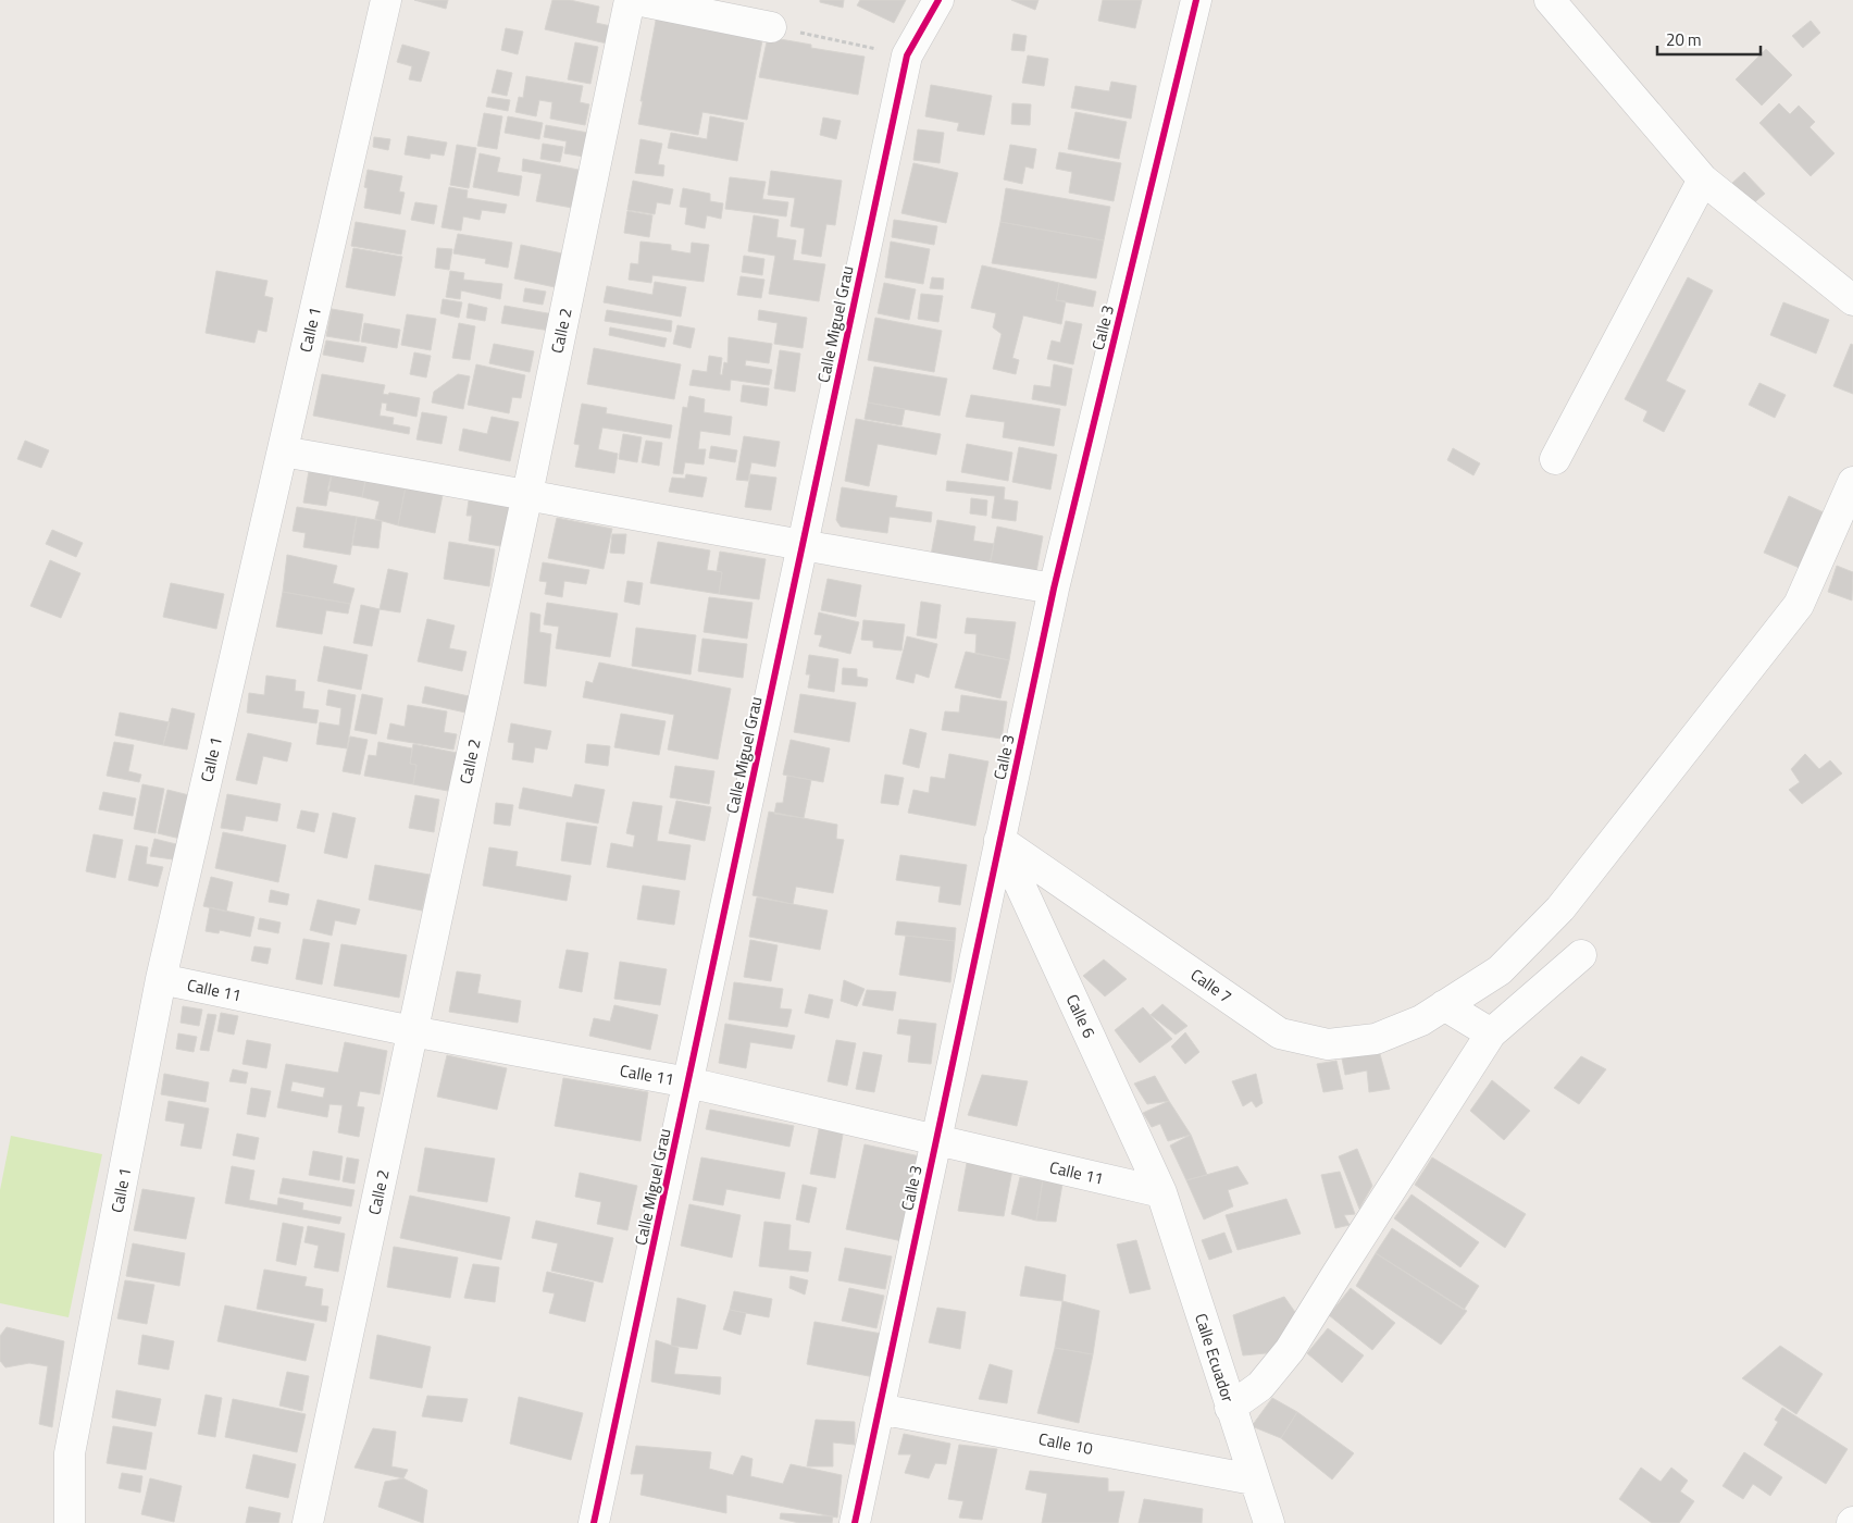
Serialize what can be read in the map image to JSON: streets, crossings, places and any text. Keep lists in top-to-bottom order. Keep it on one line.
{"streets":{"street":["Calle Miguel Grau","Calle 3","Calle 1","Calle 2","Calle 7","Calle 11","Calle 6","Calle Ecuador","Calle 10"]},"crossings":[["Calle Miguel Grau","Calle 11"],["Calle 3","Calle 7"],["Calle 3","Calle 11"],["Calle 3","Calle 6"],["Calle 3","Calle 10"],["Calle 1","Calle 11"],["Calle 2","Calle 11"],["Calle 7","Calle 6"],["Calle 11","Calle 6"],["Calle 11","Calle Ecuador"],["Calle 6","Calle Ecuador"],["Calle Ecuador","Calle 10"]],"scale_bar":"20 m"}
